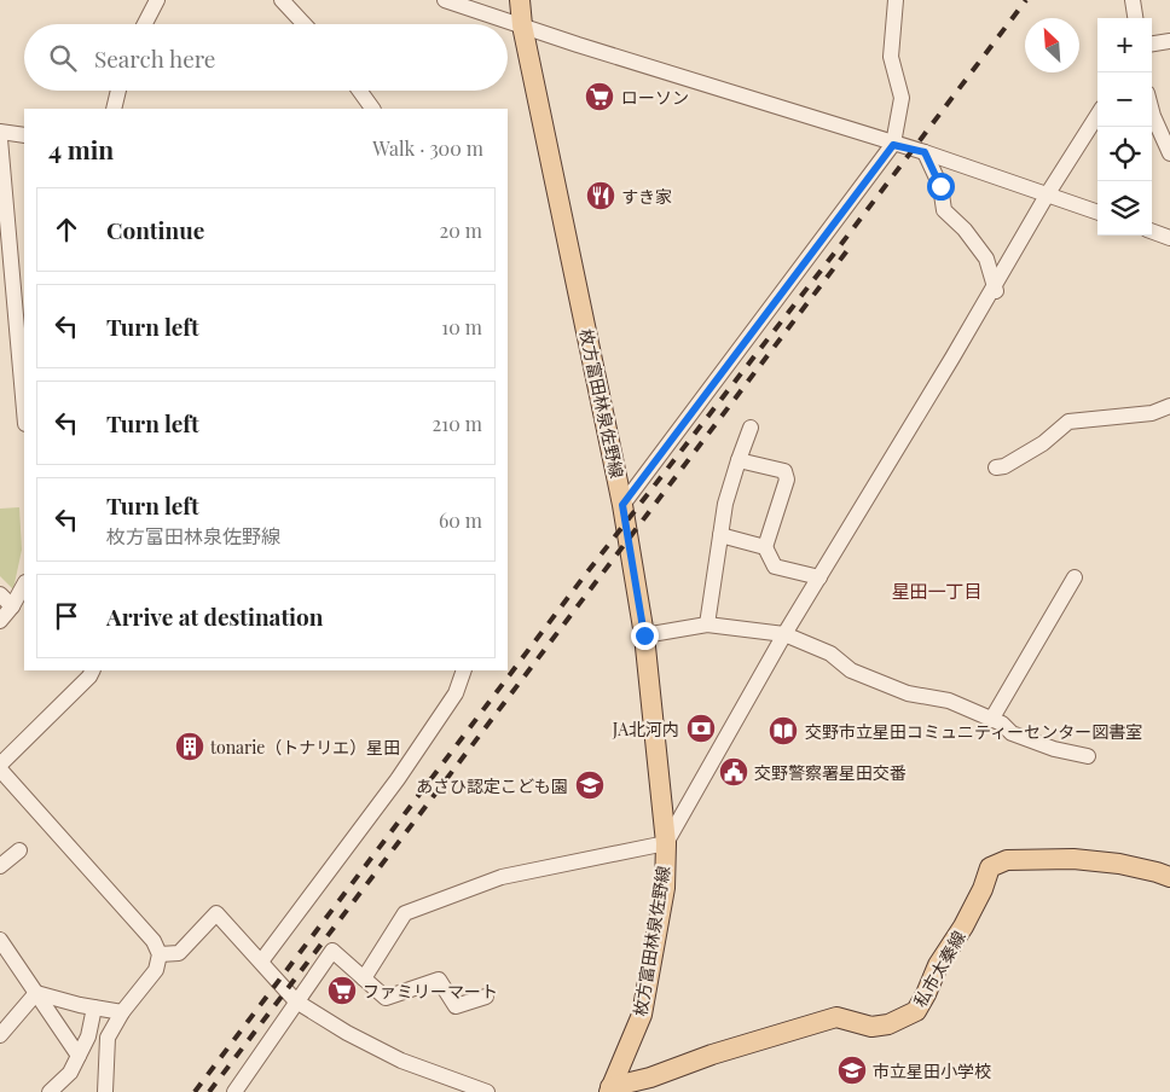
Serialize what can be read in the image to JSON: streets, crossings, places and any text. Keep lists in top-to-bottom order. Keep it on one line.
{"streets":{"main road":["枚方富田林泉佐野線","私市太秦線"]},"crossings":[["枚方富田林泉佐野線","私市太秦線"]],"districts":["星田一丁目"],"places":{"supermarket":["ローソン","ファミリーマート"],"restaurant":["すき家"],"bank":["JA北河内"],"library":["交野市立星田コミュニティーセンター図書室"],"building":["tonarie（トナリエ）星田"],"public building":["交野警察署星田交番"],"school or university":["あさひ認定こども園","市立星田小学校"]},"north":"top left","page":{"map_buttons":["+","−"],"search":"Search here","heading":["4 min","Walk · 300 m"],"list":[["Continue","20 m"],["Turn left","10 m"],["Turn left","210 m"],["Turn left","枚方富田林泉佐野線","60 m"],"Arrive at destination"]}}
